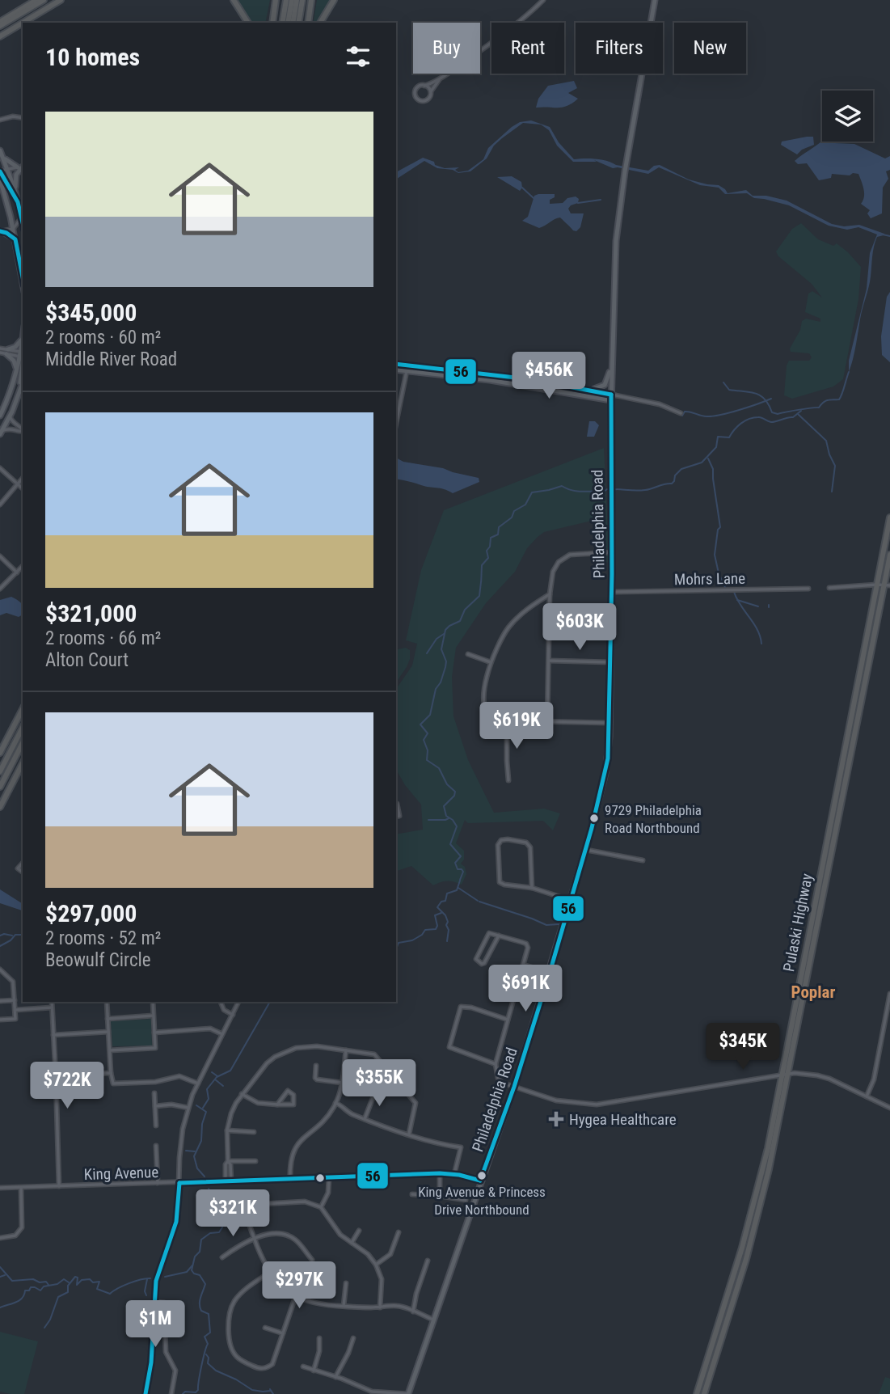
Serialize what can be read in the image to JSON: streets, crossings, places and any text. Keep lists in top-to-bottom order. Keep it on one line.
{"streets":{"highway":["Pulaski Highway"],"main road":["Philadelphia Road"],"street":["Mohrs Lane","King Avenue"]},"crossings":[["Philadelphia Road","Mohrs Lane"],["Philadelphia Road","King Avenue"]],"districts":["Poplar"],"places":{"other":["9729 Philadelphia Road Northbound","King Avenue & Princess Drive Northbound"],"health":["Hygea Healthcare"]},"lines":["transit line 56"],"page":{"chip":["Buy","Rent","Filters","New"],"heading":"10 homes","list":[{"name":"$345,000","note":"2 rooms · 60 m² · Middle River Road"},{"name":"$321,000","note":"2 rooms · 66 m² · Alton Court"},{"name":"$297,000","note":"2 rooms · 52 m² · Beowulf Circle"}],"price":["$456K","$603K","$619K","$691K","$345K","$355K","$722K","$321K","$297K","$1M"]}}
